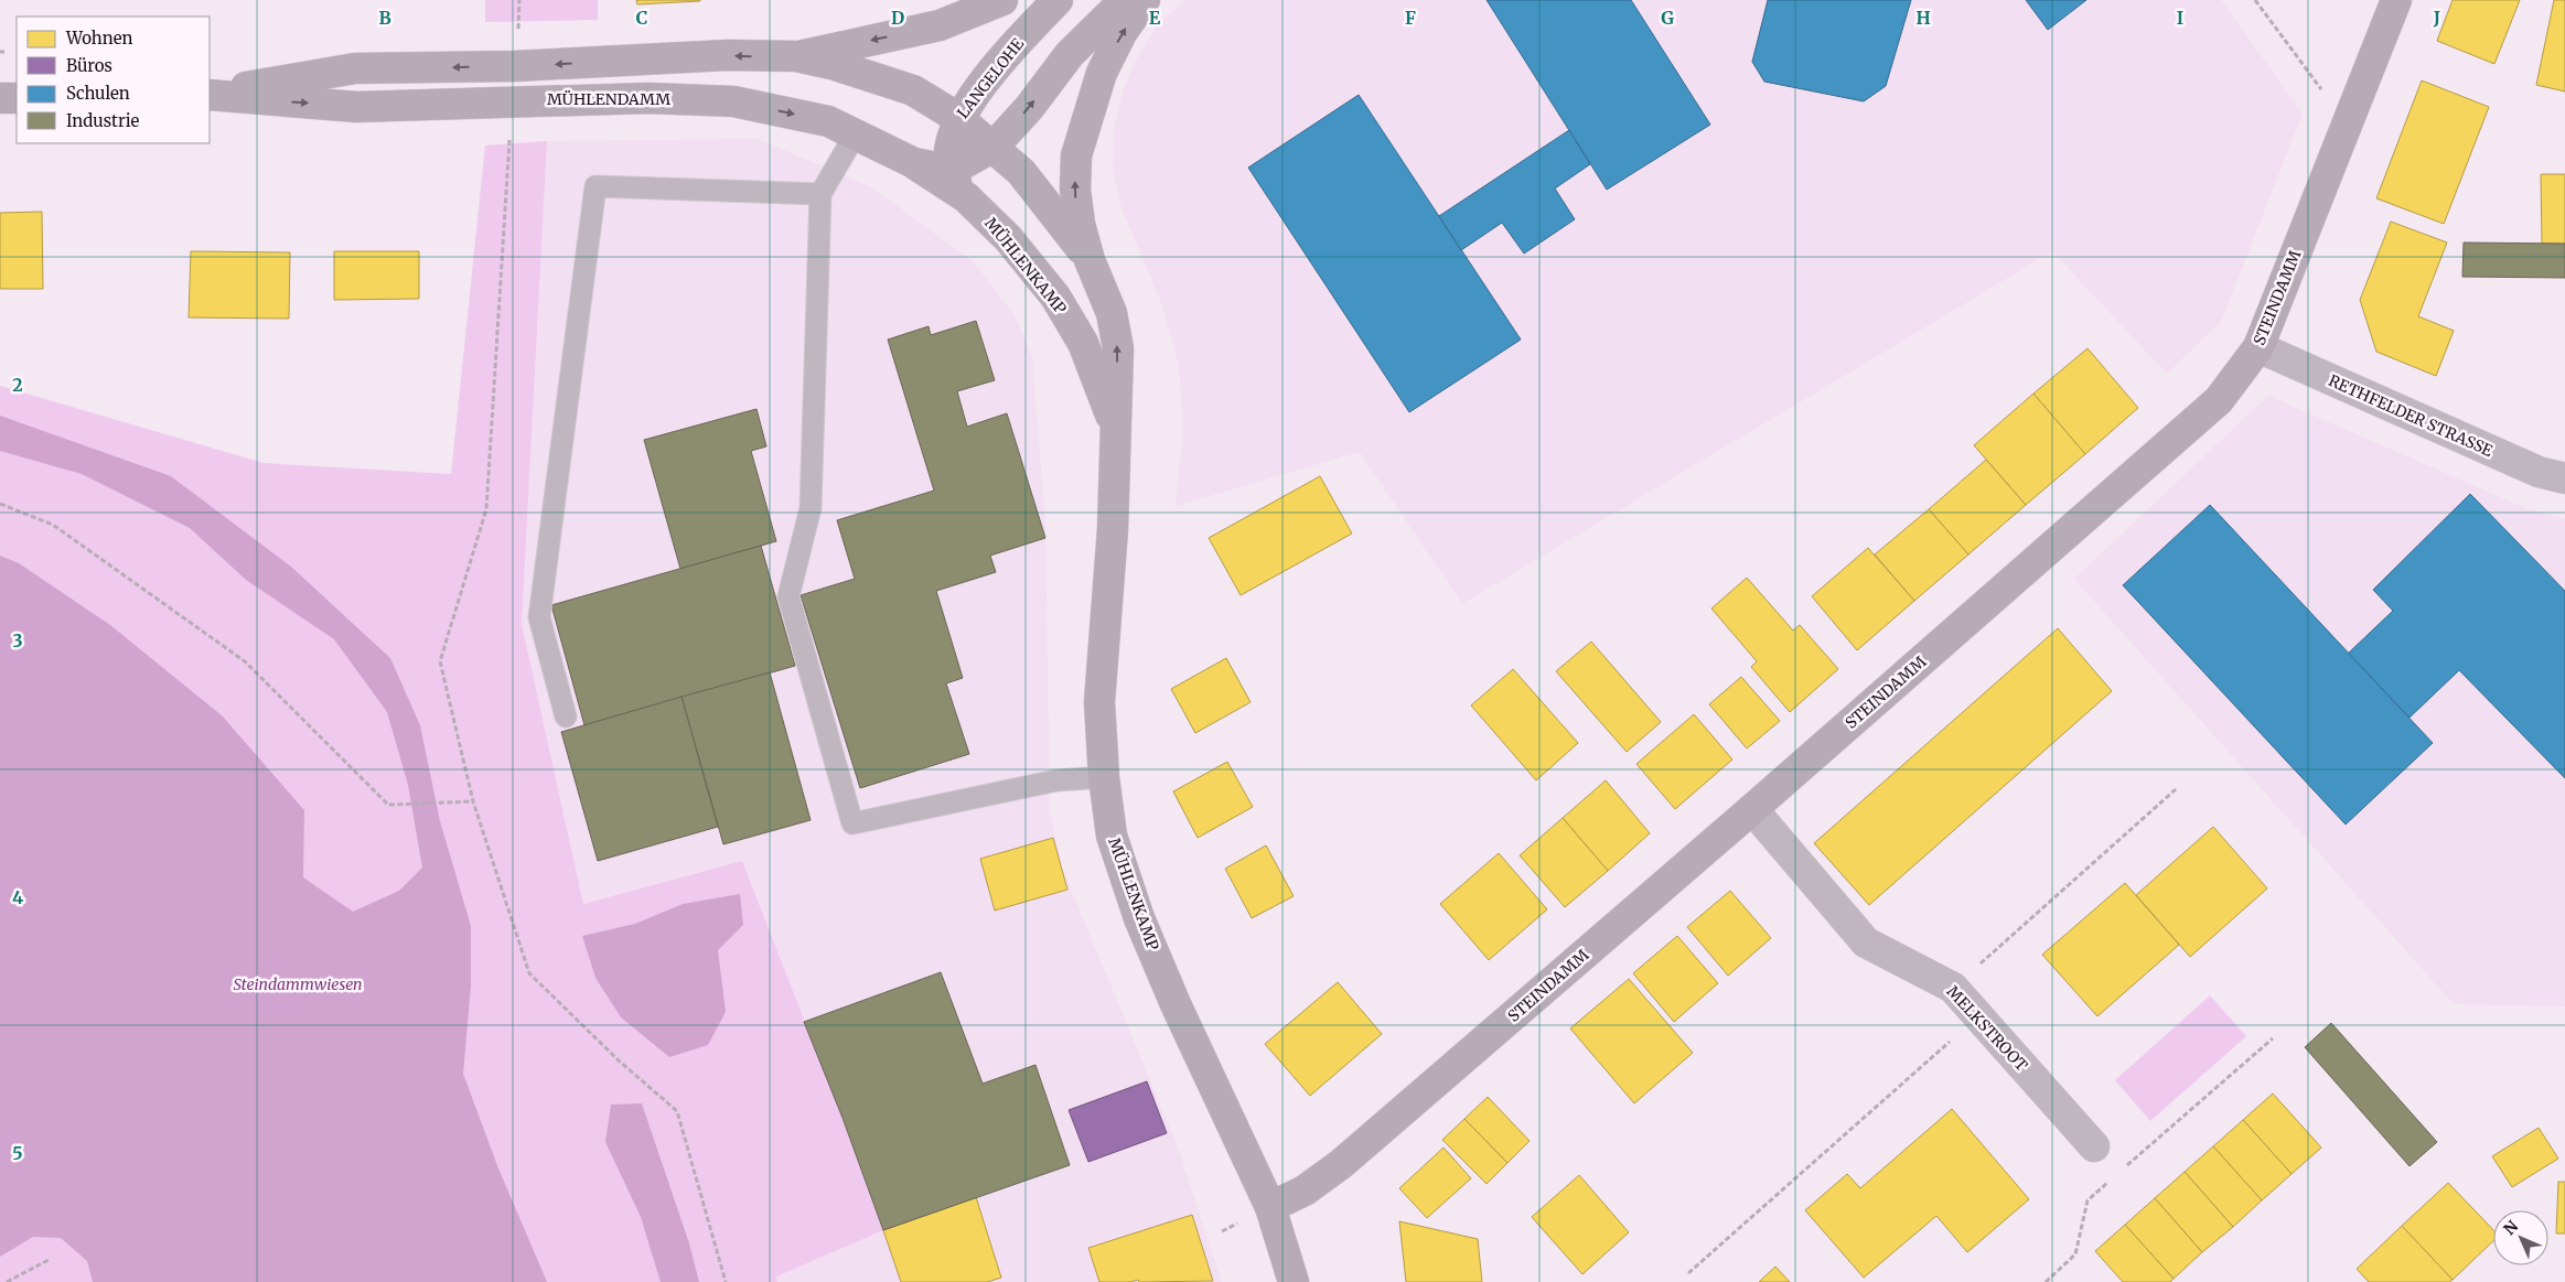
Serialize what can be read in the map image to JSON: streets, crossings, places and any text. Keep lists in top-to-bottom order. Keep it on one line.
{"streets":{"street":["LANGELOHE","MÜHLENDAMM","MÜHLENKAMP","STEINDAMM","RETHFELDER STRASSE","MELKSTROOT"]},"crossings":[["LANGELOHE","MÜHLENDAMM"],["LANGELOHE","MÜHLENKAMP"],["MÜHLENDAMM","MÜHLENKAMP"],["MÜHLENKAMP","STEINDAMM"],["STEINDAMM","RETHFELDER STRASSE"],["STEINDAMM","MELKSTROOT"]],"parks":["Steindammwiesen"],"legend":["Wohnen","Büros","Schulen","Industrie"],"north":"top left","grid":{"columns":["B","C","D","E","F","G","H","I","J"],"rows":["2","3","4","5"]}}
